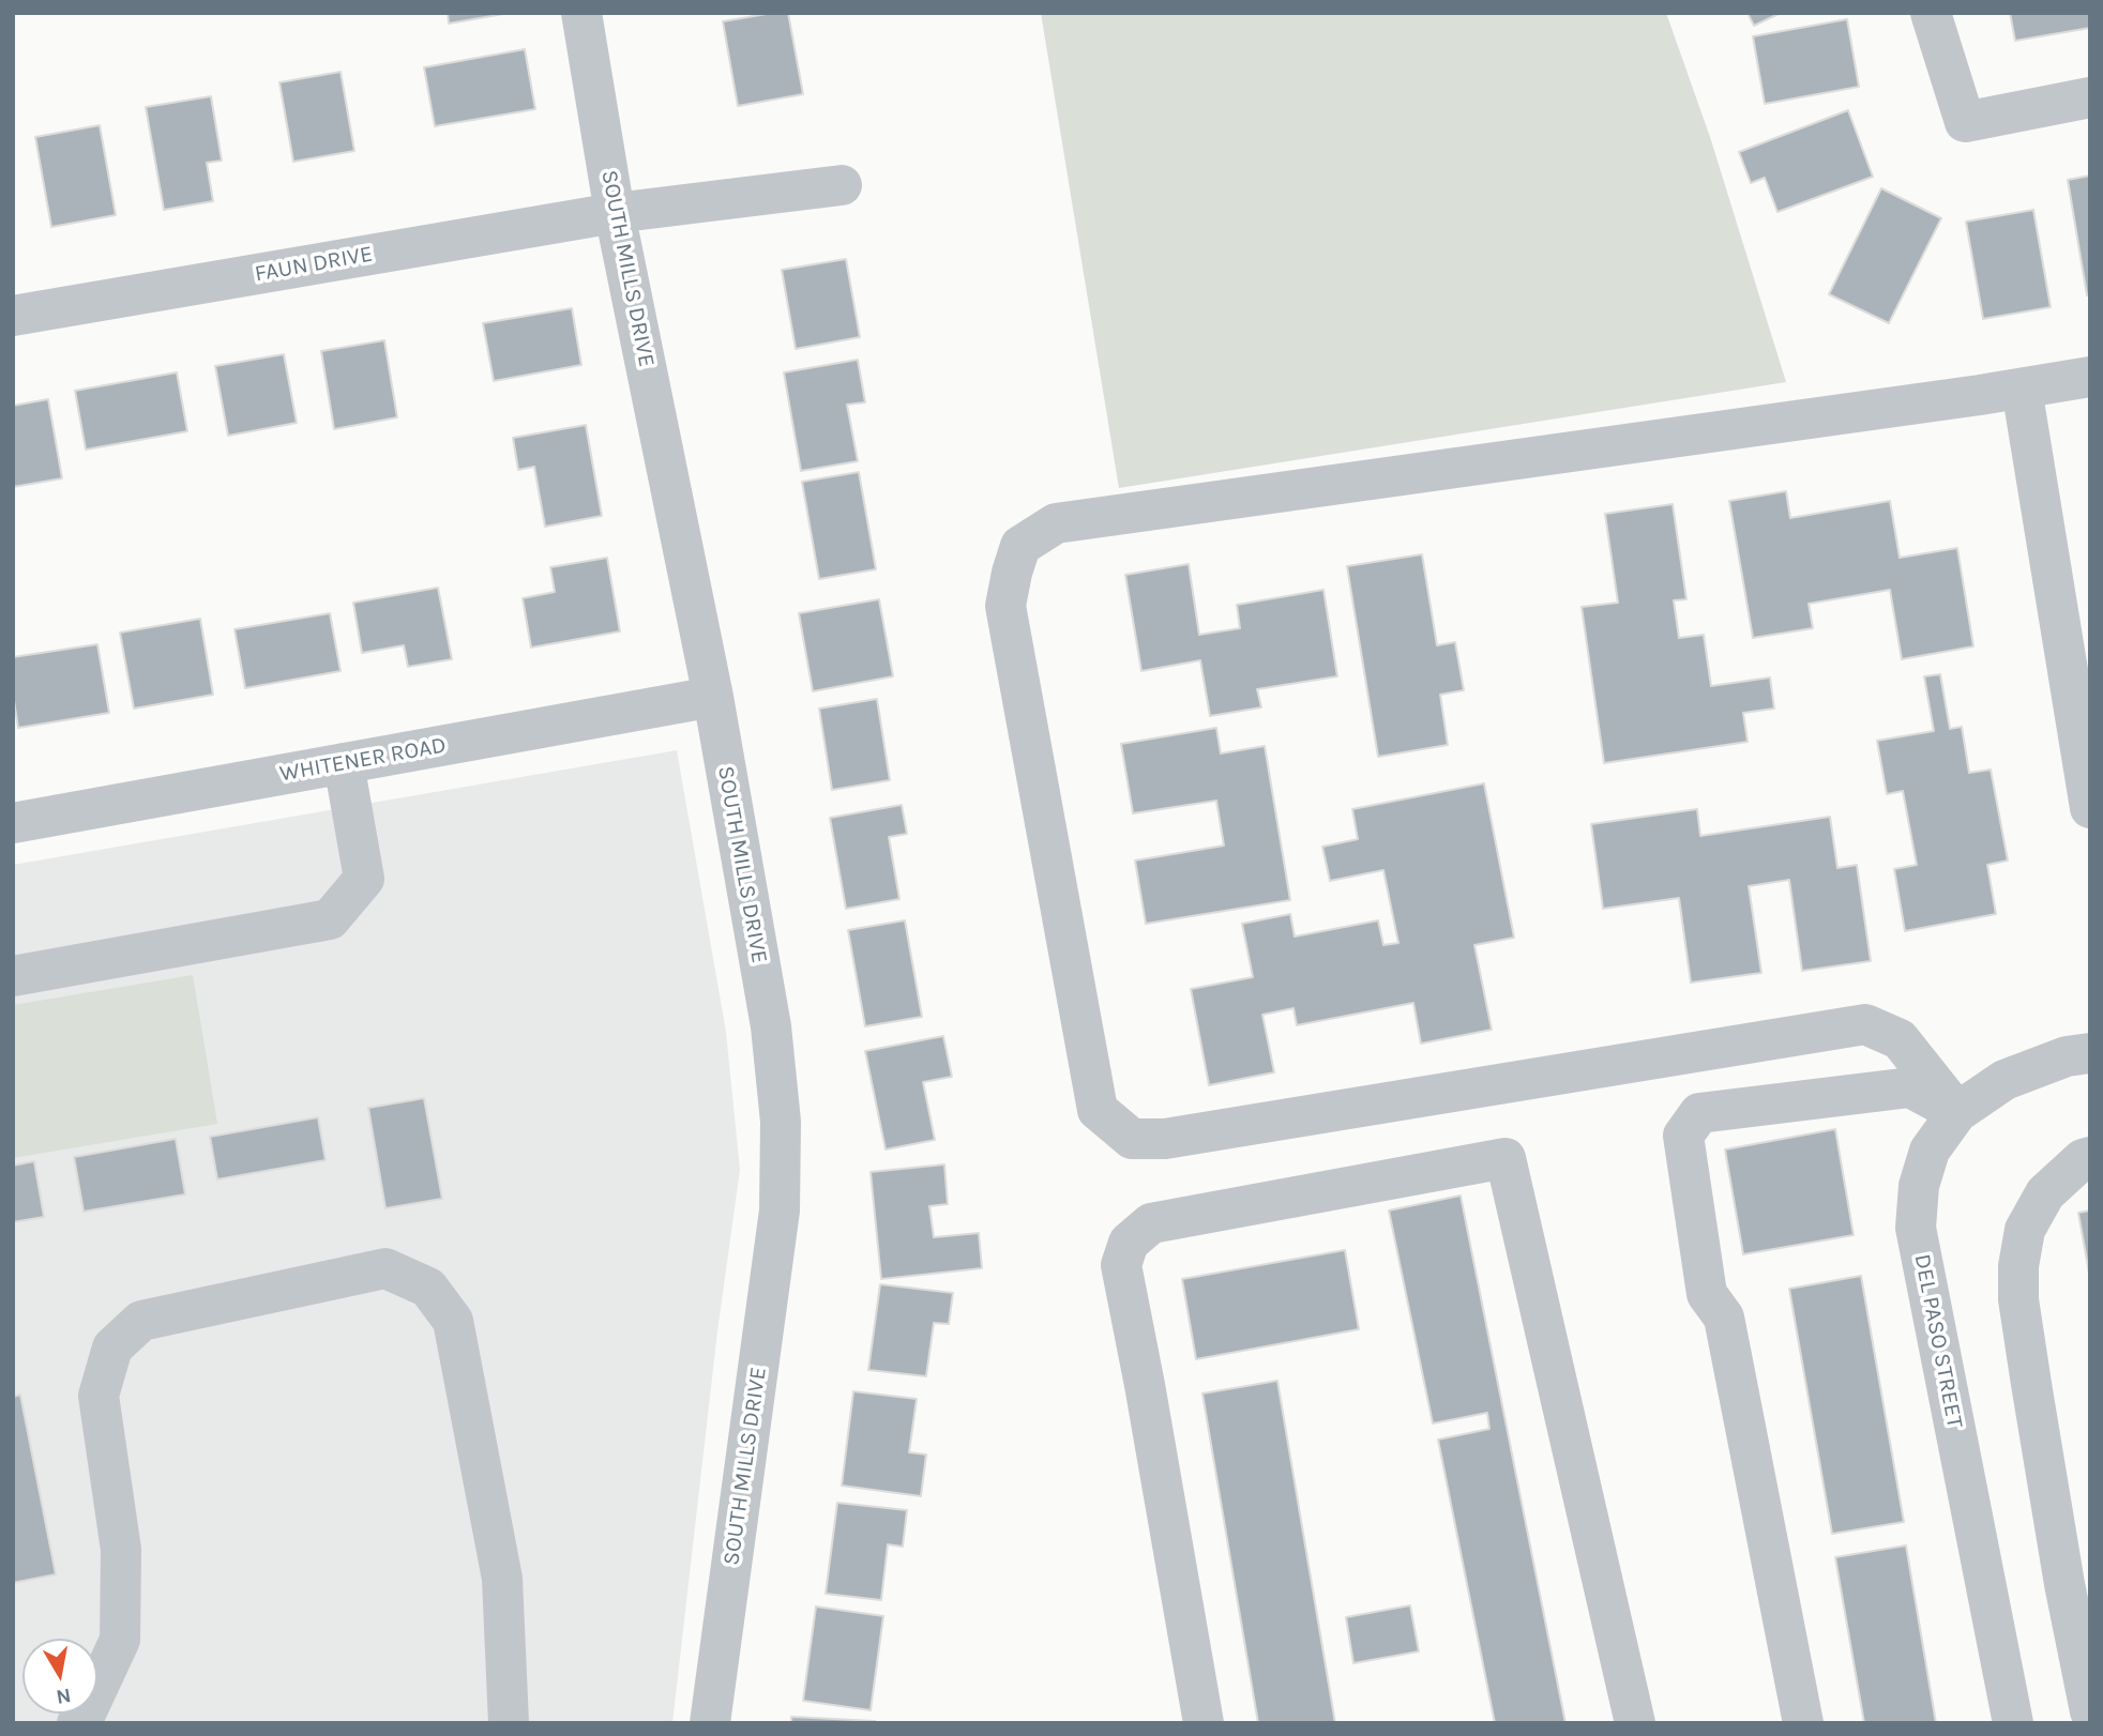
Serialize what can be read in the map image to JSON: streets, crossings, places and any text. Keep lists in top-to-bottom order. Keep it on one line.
{"streets":{"street":["FAUN DRIVE","SOUTH MILLS DRIVE","WHITENER ROAD","DEL PASO STREET"]},"crossings":[["FAUN DRIVE","SOUTH MILLS DRIVE"],["SOUTH MILLS DRIVE","WHITENER ROAD"]],"north":"bottom"}
